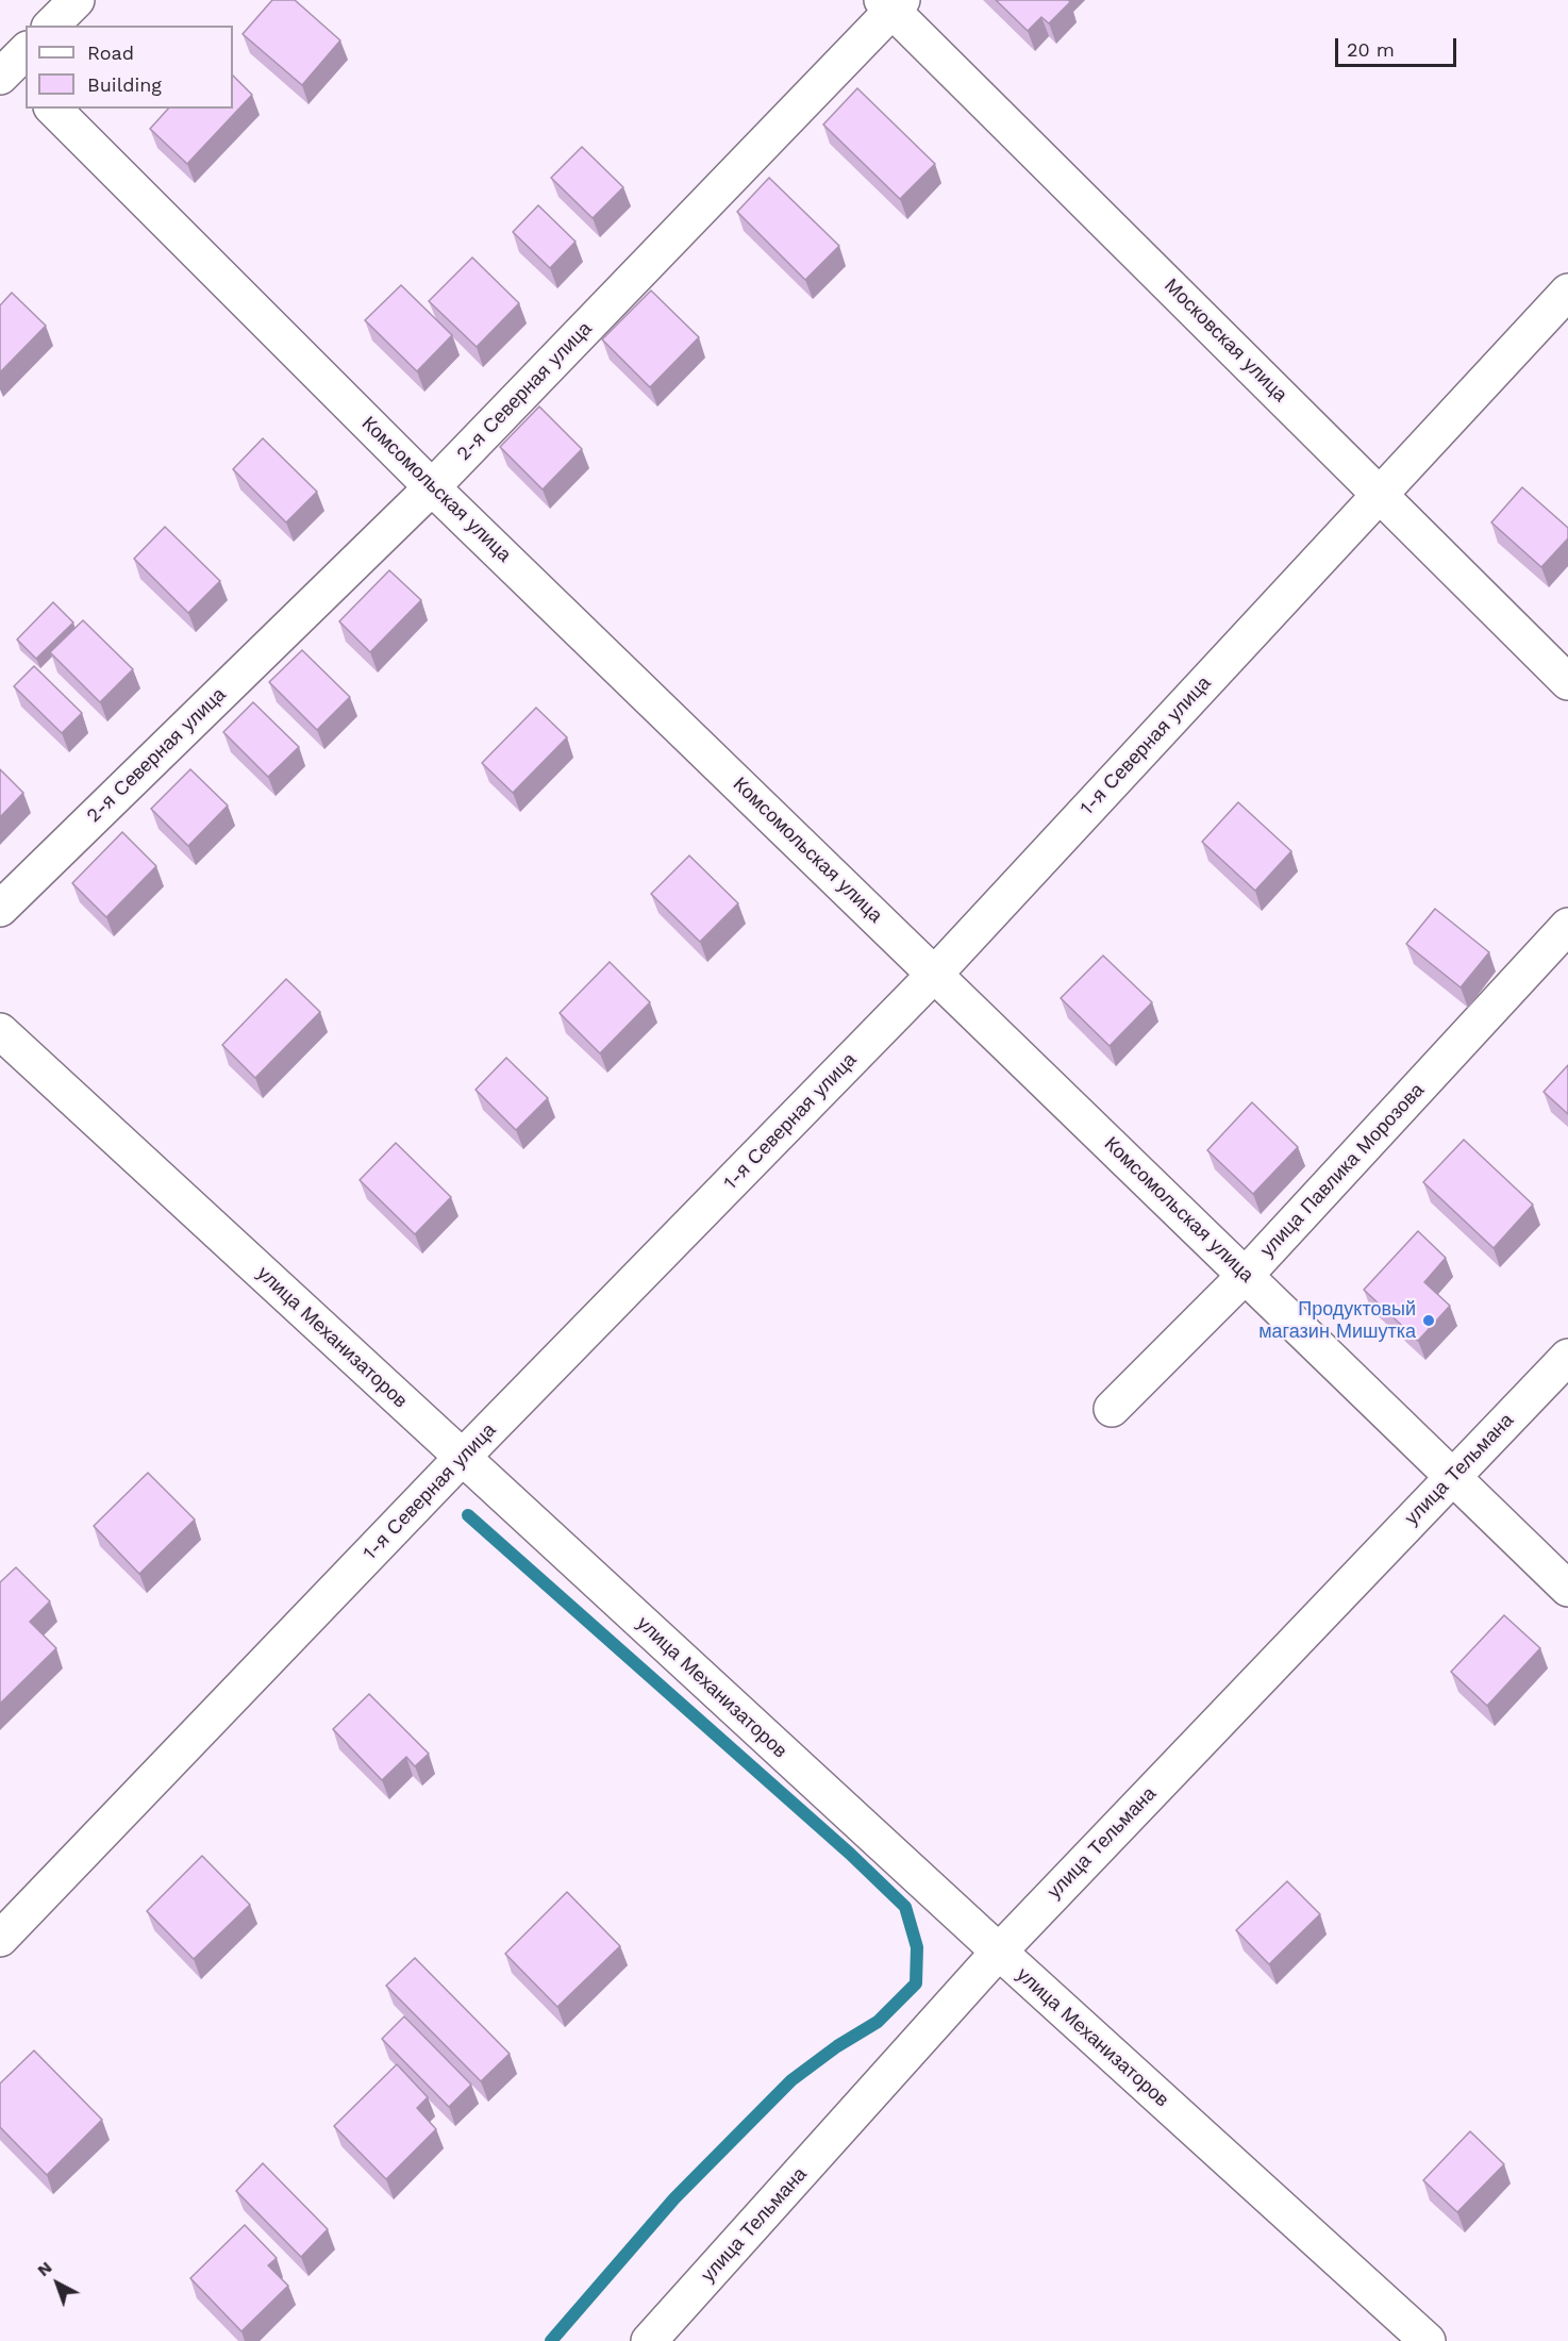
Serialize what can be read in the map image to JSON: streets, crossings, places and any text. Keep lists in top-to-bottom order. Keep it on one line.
{"streets":{"street":["Московская улица","2-я Северная улица","Комсомольская улица","1-я Северная улица","улица Павлика Морозова","улица Механизаторов","улица Тельмана"]},"crossings":[["Московская улица","2-я Северная улица"],["Московская улица","1-я Северная улица"],["2-я Северная улица","Комсомольская улица"],["Комсомольская улица","1-я Северная улица"],["Комсомольская улица","улица Павлика Морозова"],["Комсомольская улица","улица Тельмана"],["1-я Северная улица","улица Механизаторов"],["улица Механизаторов","улица Тельмана"]],"places":["Продуктовый магазин Мишутка"],"legend":["Road","Building"],"scale_bar":"20 m","north":"top left"}
